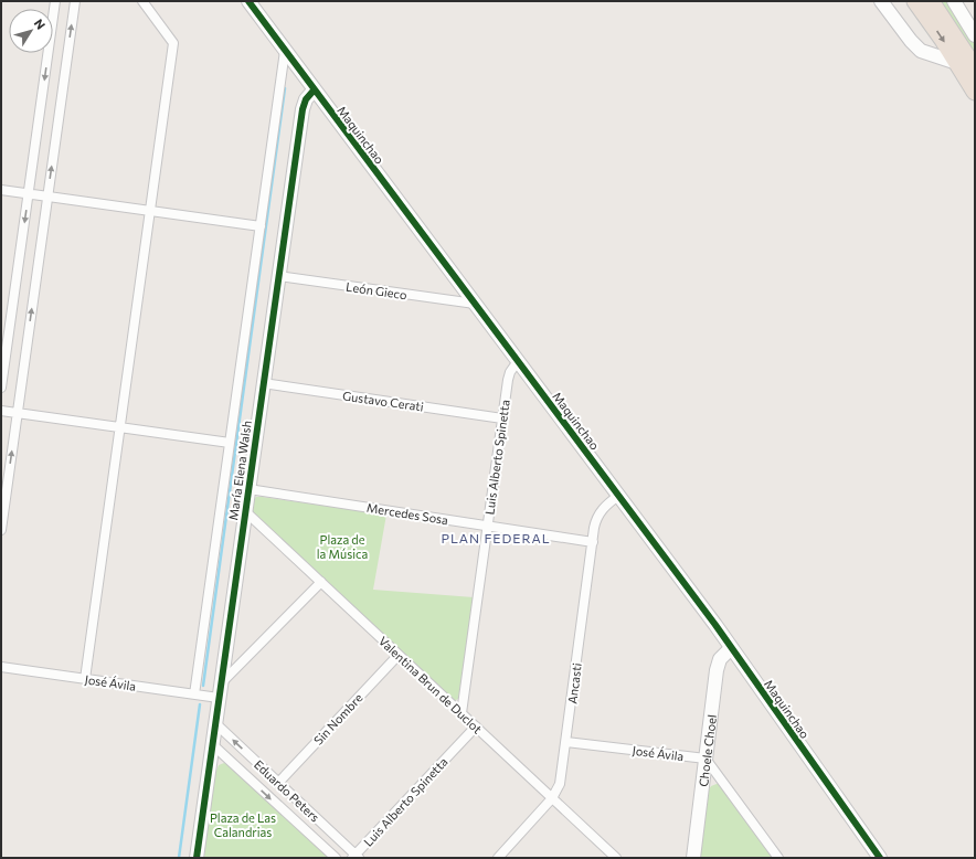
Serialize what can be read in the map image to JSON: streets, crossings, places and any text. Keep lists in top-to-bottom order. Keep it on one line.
{"streets":{"street":["Maquinchao","León Gieco","Gustavo Cerati","Luis Alberto Spinetta","María Elena Walsh","Mercedes Sosa","José Ávila","Ancasti","Valentina Brun de Duclot","Sin Nombre","Choele Choel","Eduardo Peters"]},"crossings":[["Maquinchao","León Gieco"],["Maquinchao","Luis Alberto Spinetta"],["Maquinchao","María Elena Walsh"],["Maquinchao","Ancasti"],["Maquinchao","Choele Choel"],["León Gieco","María Elena Walsh"],["Gustavo Cerati","Luis Alberto Spinetta"],["Gustavo Cerati","María Elena Walsh"],["Luis Alberto Spinetta","Mercedes Sosa"],["Luis Alberto Spinetta","Valentina Brun de Duclot"],["Luis Alberto Spinetta","Eduardo Peters"],["María Elena Walsh","Mercedes Sosa"],["María Elena Walsh","José Ávila"],["María Elena Walsh","Valentina Brun de Duclot"],["María Elena Walsh","Eduardo Peters"],["Mercedes Sosa","Ancasti"],["José Ávila","Ancasti"],["José Ávila","Choele Choel"],["Ancasti","Valentina Brun de Duclot"],["Valentina Brun de Duclot","Sin Nombre"],["Sin Nombre","Eduardo Peters"]],"districts":["PLAN FEDERAL"],"parks":["Plaza de la Música","Plaza de Las Calandrias"],"north":"top right"}
